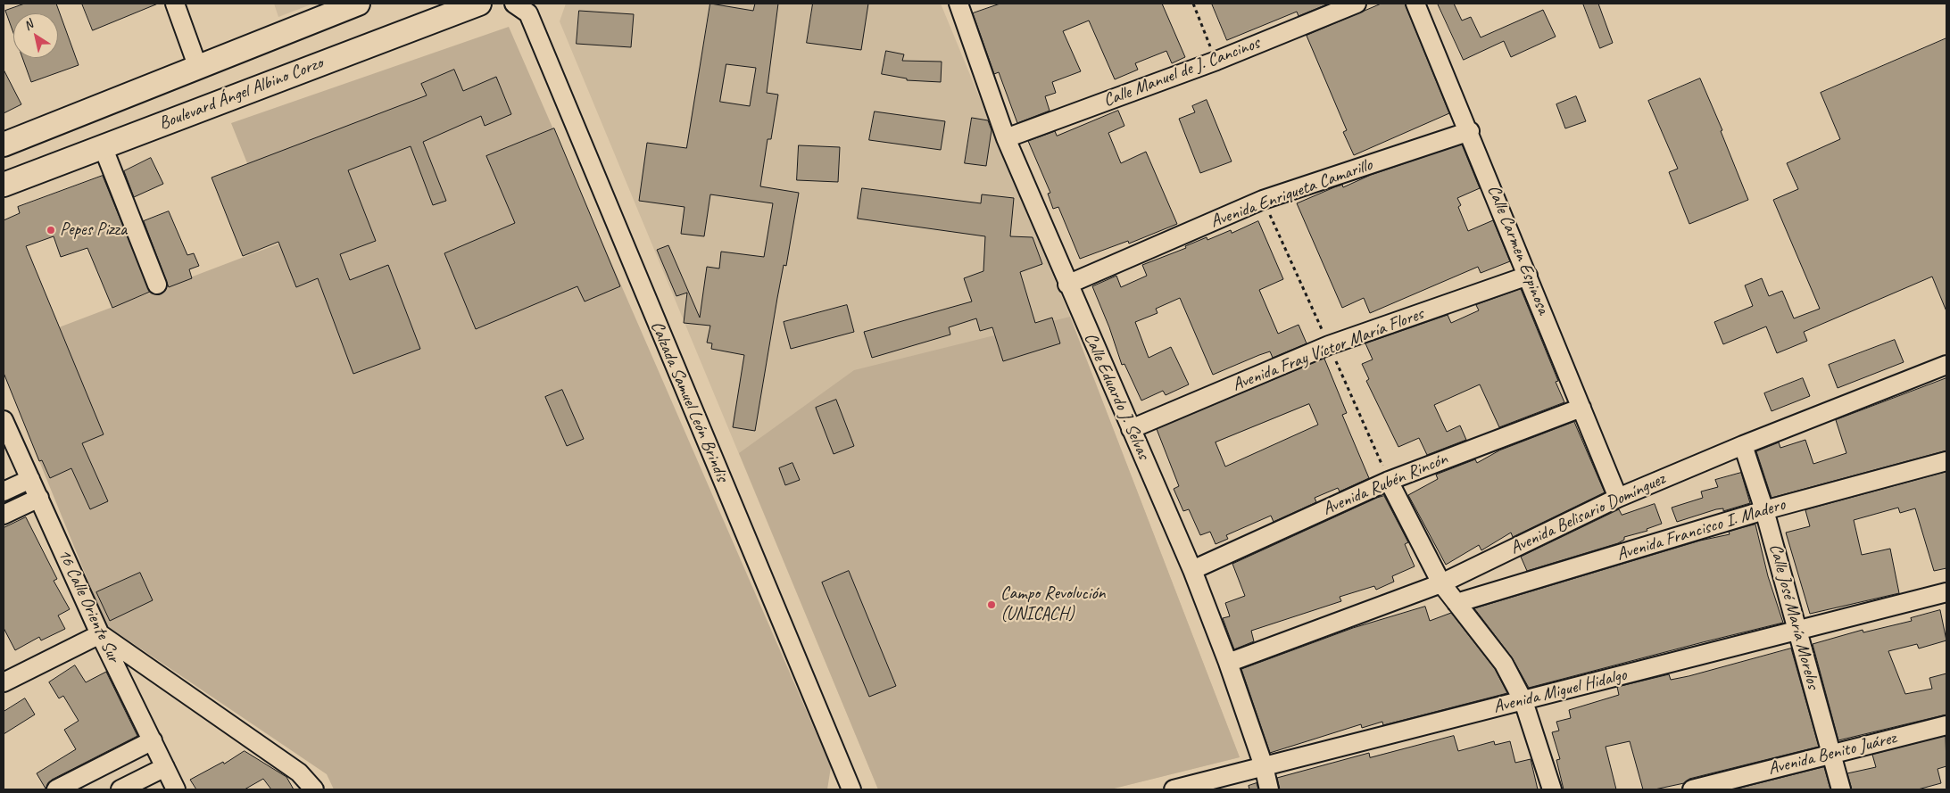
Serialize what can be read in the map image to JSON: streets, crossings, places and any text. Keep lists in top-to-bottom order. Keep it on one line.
{"streets":{"main road":["Boulevard Ángel Albino Corzo"],"street":["Calle Manuel de J. Cancinos","Avenida Enriqueta Camarillo","Calle Carmen Espinosa","Avenida Fray Víctor María Flores","Calle Eduardo J. Selvas","Calzada Samuel León Brindis","Avenida Rubén Rincón","Avenida Belisario Domínguez","Avenida Francisco I. Madero","16 Calle Oriente Sur","Calle José María Morelos","Avenida Miguel Hidalgo","Avenida Benito Juárez"]},"crossings":[["Calle Manuel de J. Cancinos","Calle Eduardo J. Selvas"],["Avenida Enriqueta Camarillo","Calle Carmen Espinosa"],["Avenida Enriqueta Camarillo","Calle Eduardo J. Selvas"],["Calle Carmen Espinosa","Avenida Fray Víctor María Flores"],["Calle Carmen Espinosa","Avenida Rubén Rincón"],["Calle Carmen Espinosa","Avenida Belisario Domínguez"],["Avenida Fray Víctor María Flores","Calle Eduardo J. Selvas"],["Calle Eduardo J. Selvas","Avenida Rubén Rincón"],["Calle Eduardo J. Selvas","Avenida Belisario Domínguez"],["Calle Eduardo J. Selvas","Avenida Miguel Hidalgo"],["Avenida Belisario Domínguez","Calle José María Morelos"],["Avenida Francisco I. Madero","Calle José María Morelos"],["Calle José María Morelos","Avenida Miguel Hidalgo"],["Calle José María Morelos","Avenida Benito Juárez"]],"places":["Pepes Pizza","Campo Revolución (UNICACH)"],"north":"top left"}
